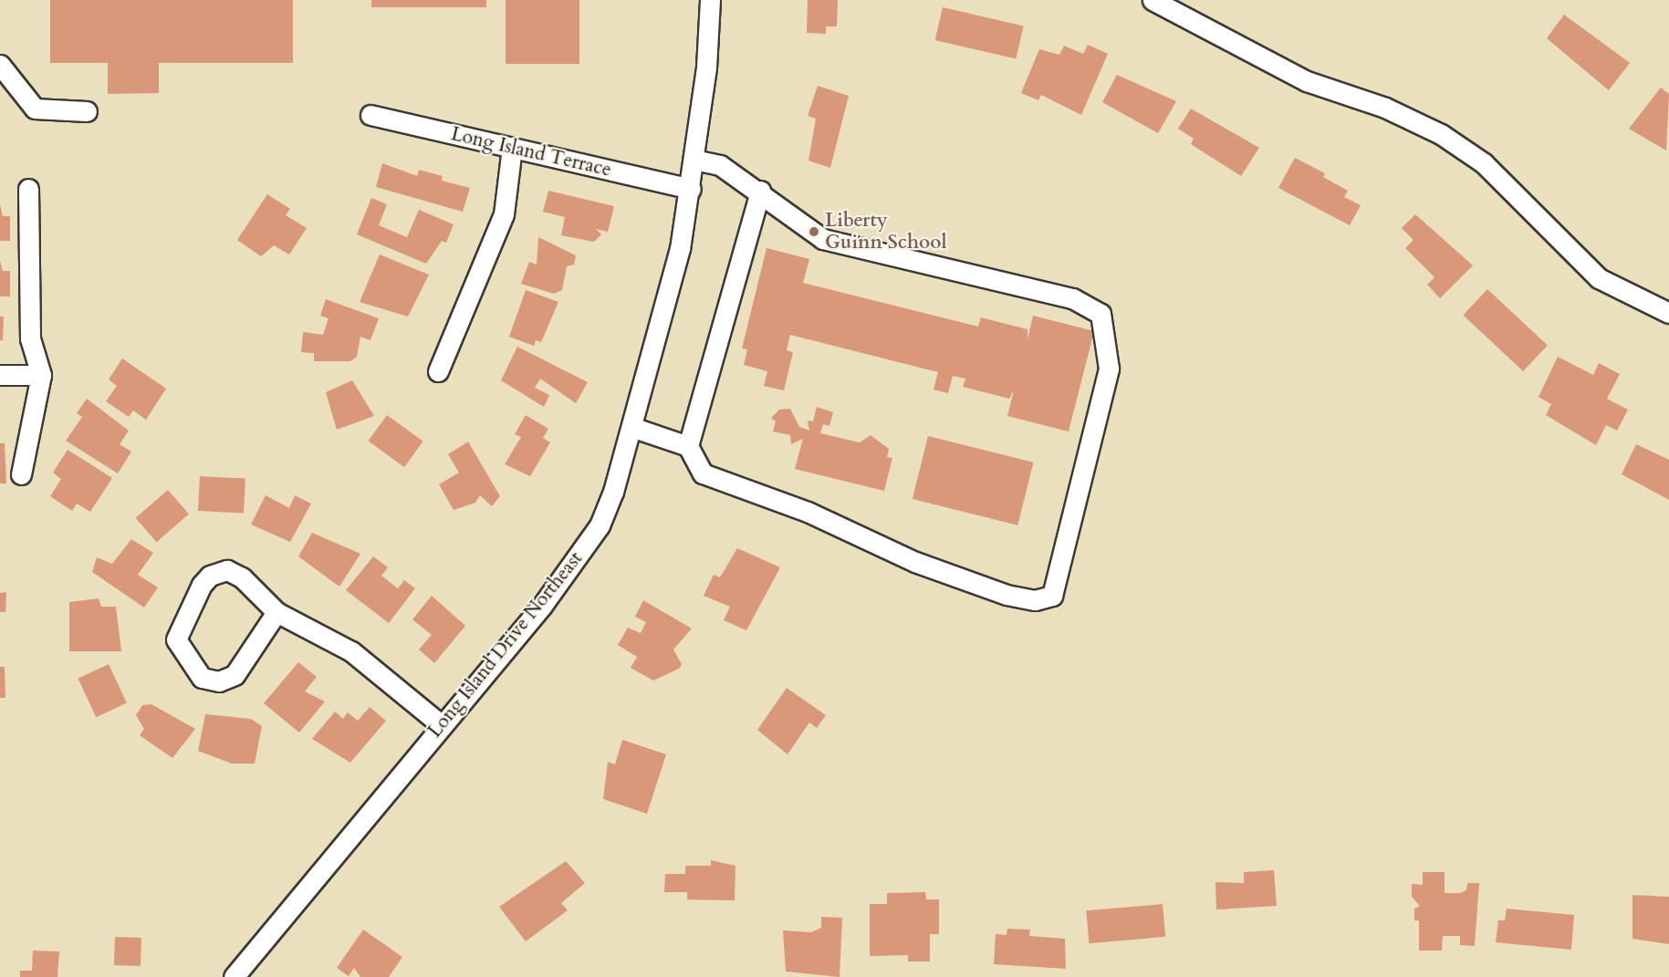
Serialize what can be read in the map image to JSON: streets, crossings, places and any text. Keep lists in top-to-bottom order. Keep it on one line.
{"streets":{"street":["Long Island Terrace","Long Island Drive Northeast"]},"crossings":[["Long Island Terrace","Long Island Drive Northeast"]],"places":["Liberty Guinn School"]}
